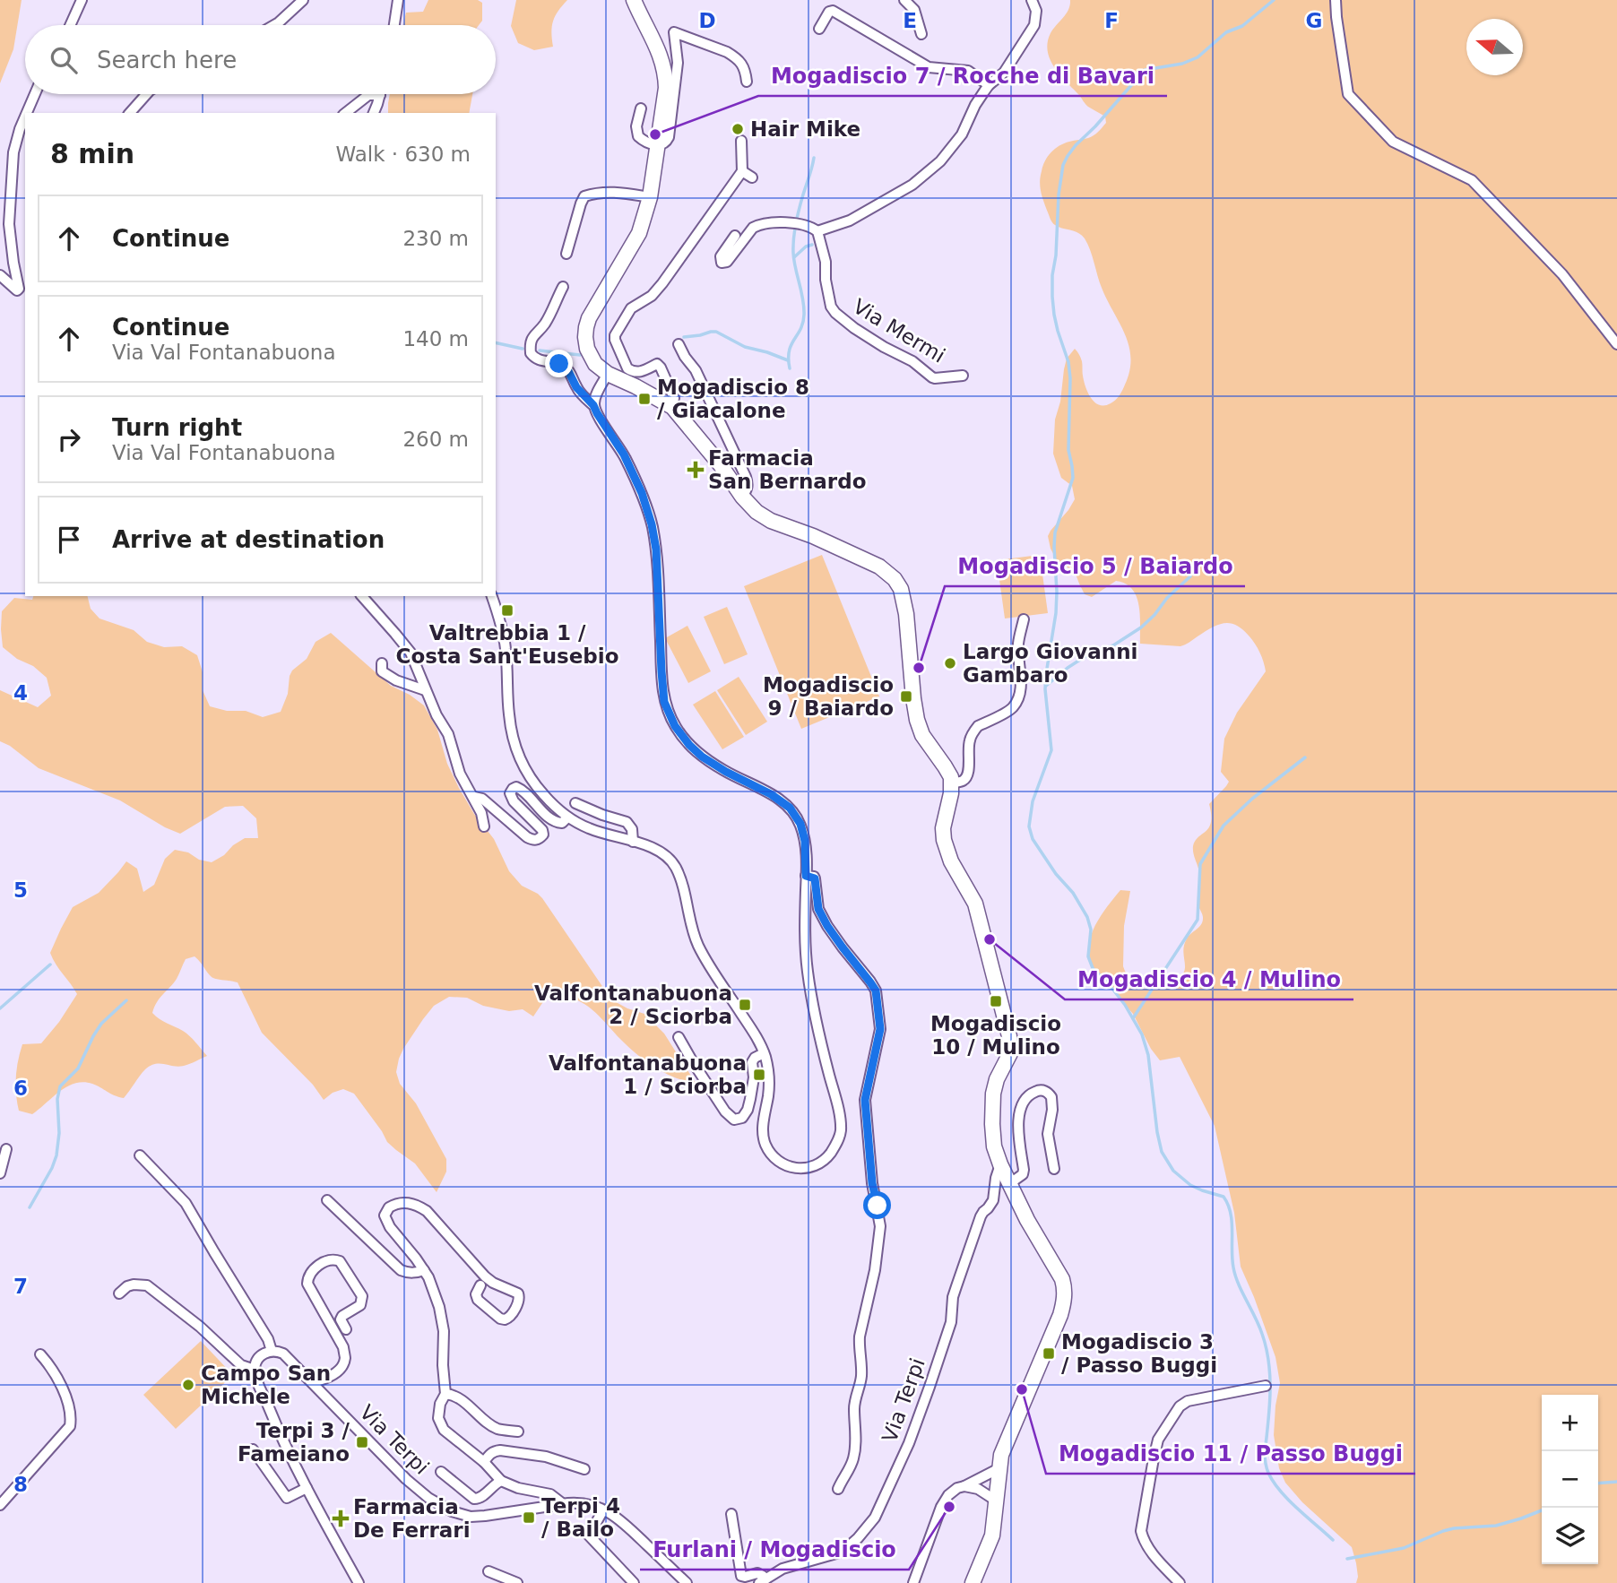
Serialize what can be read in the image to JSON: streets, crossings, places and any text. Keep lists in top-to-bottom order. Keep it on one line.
{"streets":{"street":["Via Mermi","Via Terpi"]},"places":{"other":["Hair Mike","Mogadiscio 7 / Rocche di Bavari","Largo Giovanni Gambaro","Mogadiscio 5 / Baiardo","Mogadiscio 4 / Mulino","Campo San Michele","Mogadiscio 11 / Passo Buggi","Furlani / Mogadiscio"],"transit":["Mogadiscio 8 / Giacalone","Valtrebbia 1 / Costa Sant'Eusebio","Mogadiscio 9 / Baiardo","Mogadiscio 10 / Mulino","Valfontanabuona 2 / Sciorba","Valfontanabuona 1 / Sciorba","Mogadiscio 3 / Passo Buggi","Terpi 3 / Fameiano","Terpi 4 / Bailo"],"health":["Farmacia San Bernardo","Farmacia De Ferrari"]},"north":"left","page":{"search":"Search here","heading":["8 min","Walk · 630 m"],"list":[["Continue","230 m"],["Continue","Via Val Fontanabuona","140 m"],["Turn right","Via Val Fontanabuona","260 m"],"Arrive at destination"],"map_buttons":["+","−"]},"grid":{"columns":["D","E","F","G"],"rows":["4","5","6","7","8"]}}
